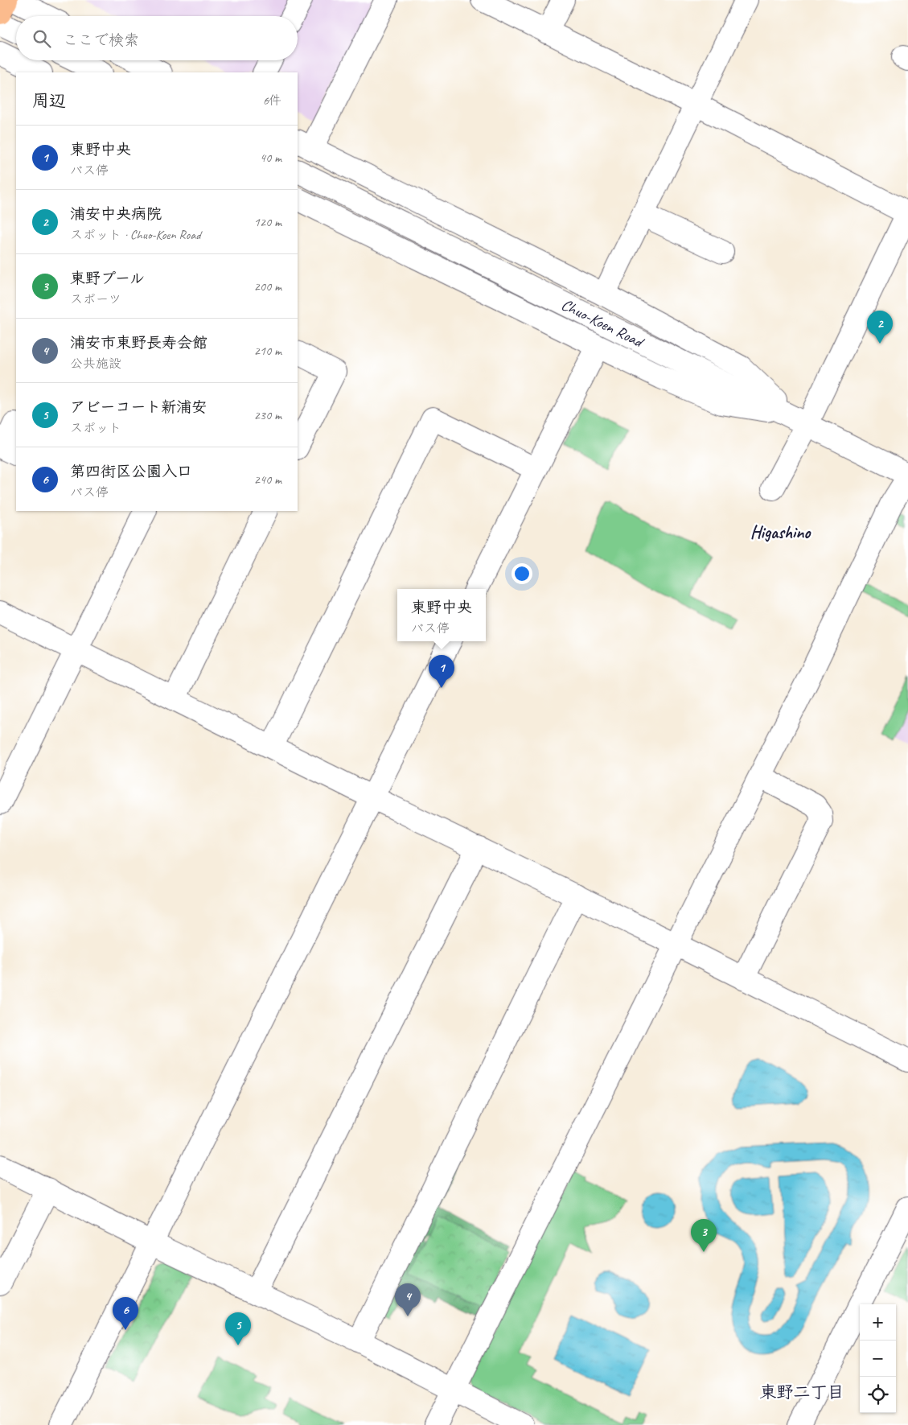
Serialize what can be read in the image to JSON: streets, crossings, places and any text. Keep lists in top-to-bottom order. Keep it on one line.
{"streets":{"street":["Chuo-Koen Road"]},"districts":["Higashino","東野二丁目"],"page":{"search":"ここで検索","heading":["周辺","6件"],"list":[{"mark":"1","name":"東野中央","note":"バス停","value":"40 m"},{"mark":"2","name":"浦安中央病院","note":"スポット · Chuo-Koen Road","value":"120 m"},{"mark":"3","name":"東野プール","note":"スポーツ","value":"200 m"},{"mark":"4","name":"浦安市東野長寿会館","note":"公共施設","value":"210 m"},{"mark":"5","name":"アビーコート新浦安","note":"スポット","value":"230 m"},{"mark":"6","name":"第四街区公園入口","note":"バス停","value":"240 m"}],"pins":["2","1","3","4","6","5"],"popup":["東野中央","バス停"],"map_buttons":["+","−"]}}
